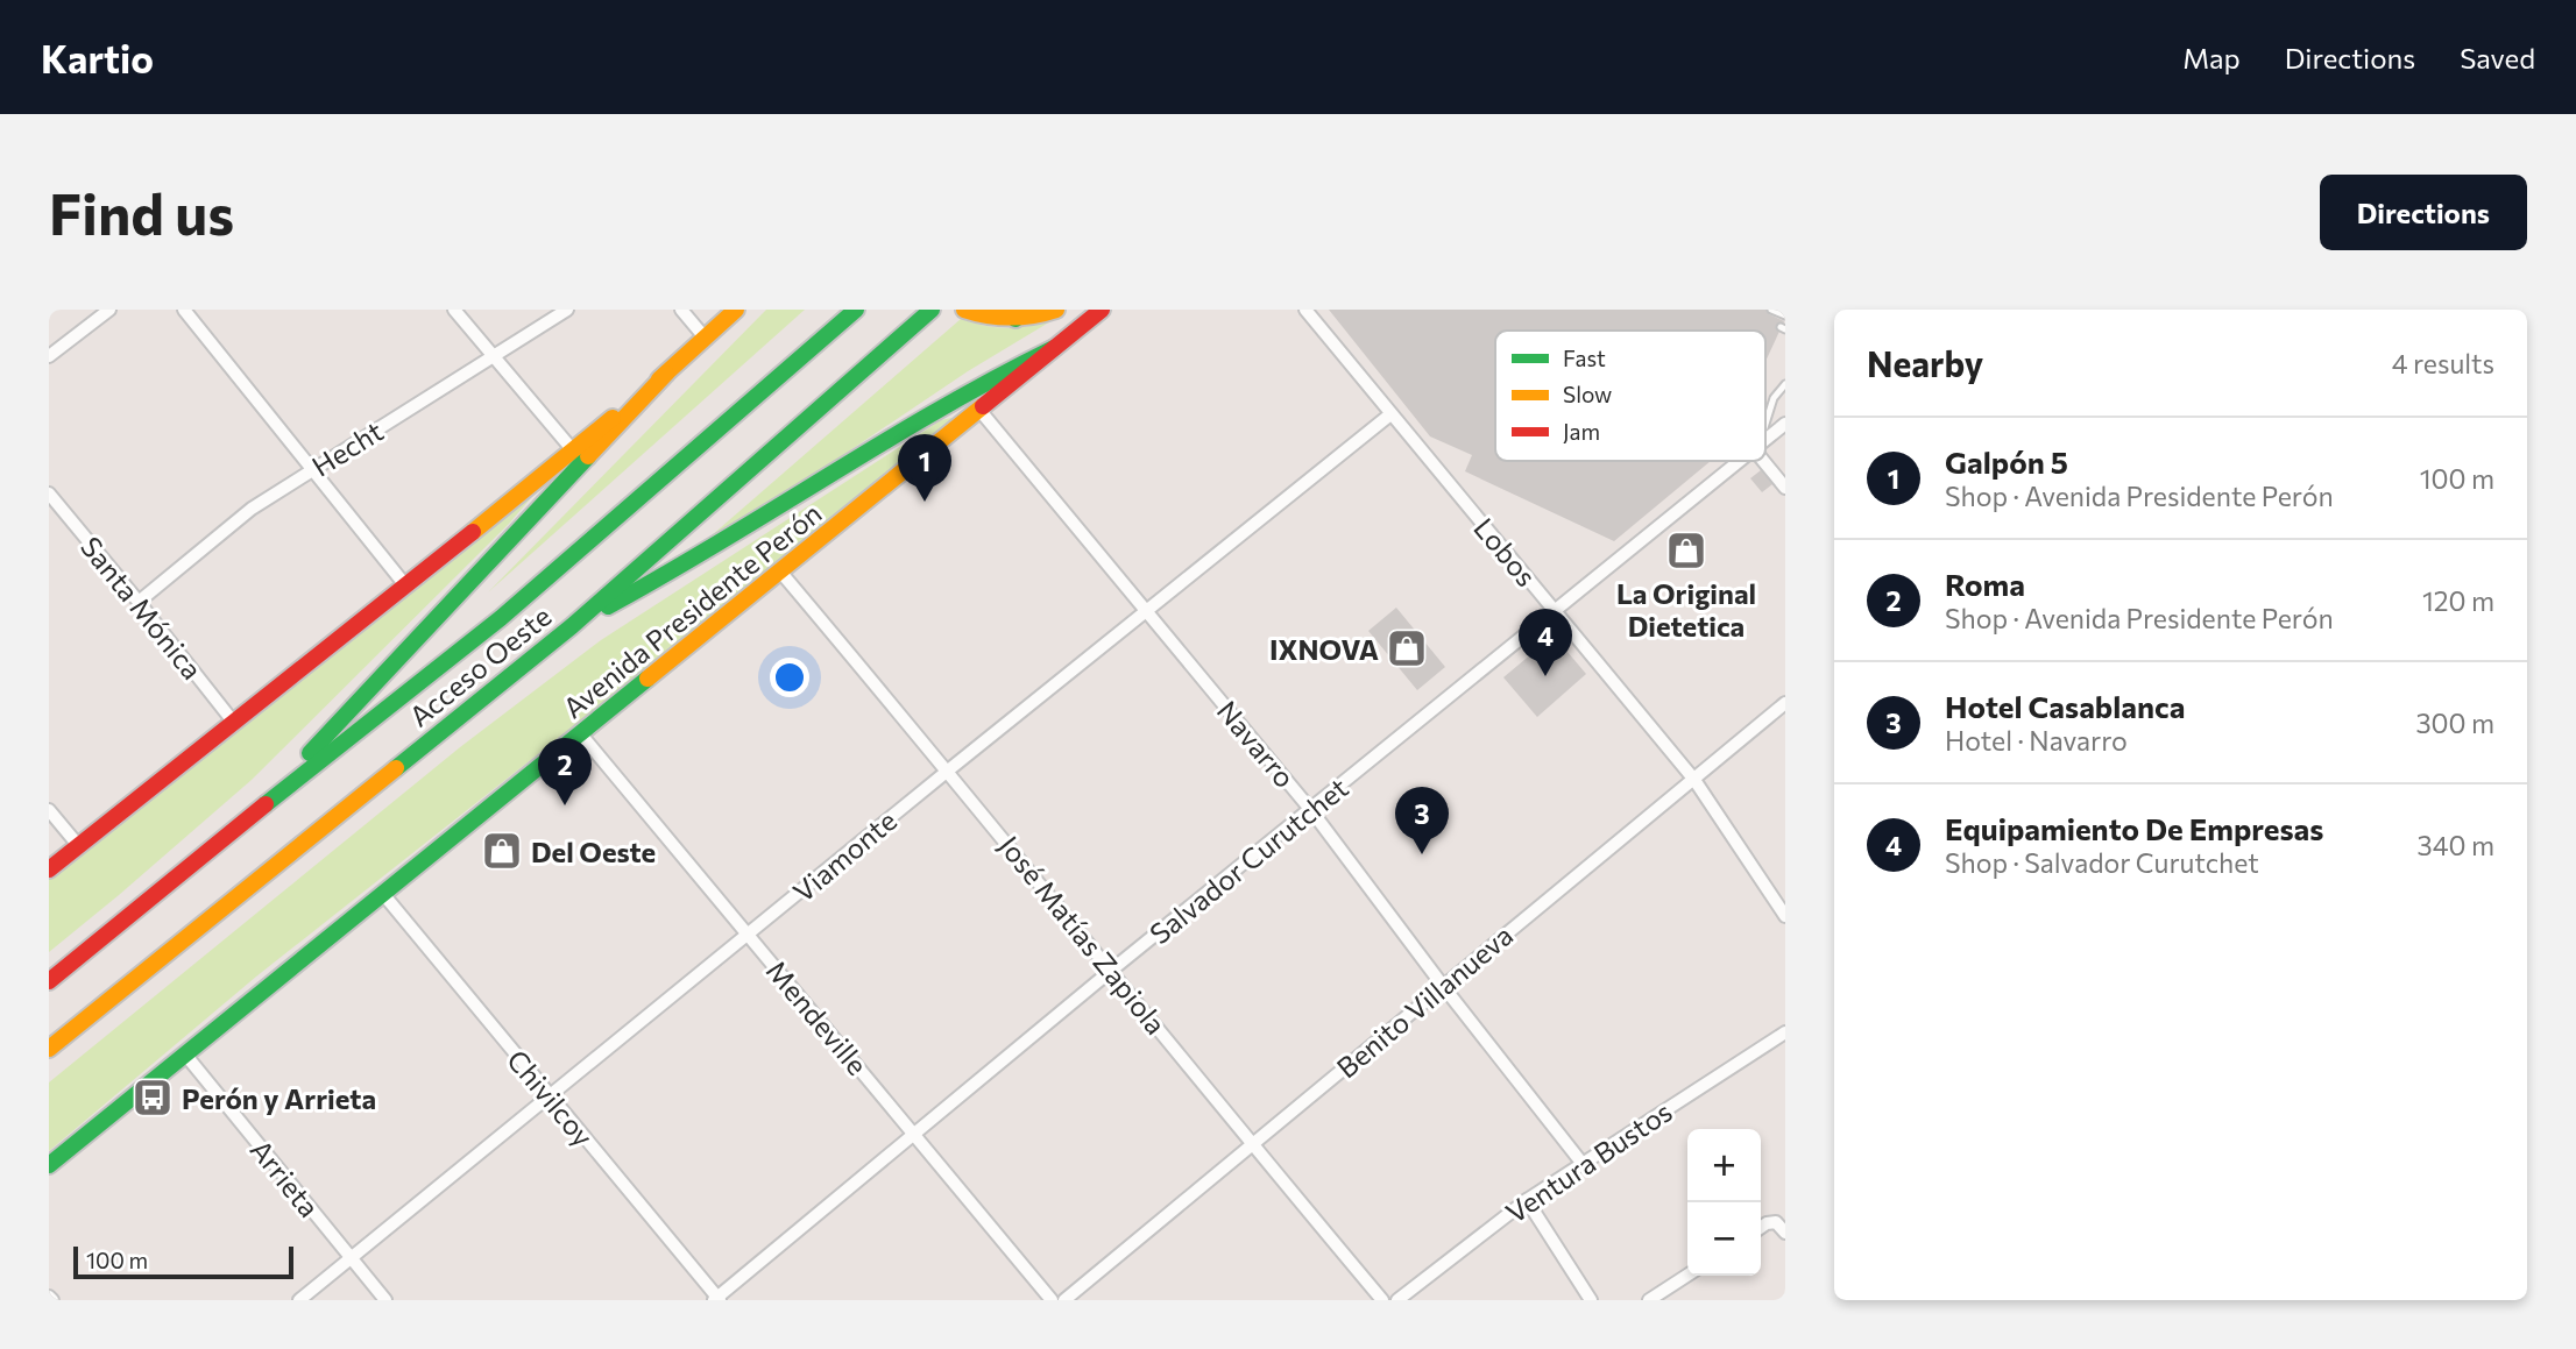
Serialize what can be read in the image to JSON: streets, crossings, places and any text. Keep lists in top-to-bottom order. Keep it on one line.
{"streets":{"main road":["Avenida Presidente Perón","Acceso Oeste"],"street":["Hecht","Lobos","Santa Mónica","Navarro","Viamonte","Salvador Curutchet","José Matías Zapiola","Benito Villanueva","Mendeville","Chivilcoy","Ventura Bustos","Arrieta"]},"crossings":[["Hecht","Santa Mónica"],["Lobos","Viamonte"],["Lobos","Salvador Curutchet"],["Lobos","Benito Villanueva"],["Avenida Presidente Perón","Navarro"],["Avenida Presidente Perón","José Matías Zapiola"],["Avenida Presidente Perón","Mendeville"],["Avenida Presidente Perón","Chivilcoy"],["Avenida Presidente Perón","Arrieta"],["Navarro","Viamonte"],["Navarro","Salvador Curutchet"],["Navarro","Benito Villanueva"],["Navarro","Ventura Bustos"],["Viamonte","José Matías Zapiola"],["Viamonte","Mendeville"],["Viamonte","Chivilcoy"],["Viamonte","Arrieta"],["Salvador Curutchet","José Matías Zapiola"],["Salvador Curutchet","Mendeville"],["Salvador Curutchet","Chivilcoy"],["José Matías Zapiola","Benito Villanueva"]],"places":{"shop":["La Original Dietetica","IXNOVA","Del Oeste"],"bus stop":["Perón y Arrieta"]},"legend":["Fast","Slow","Jam"],"scale_bar":"100 m","page":{"header":"Kartio","nav":["Map","Directions","Saved"],"buttons":"Directions","title":"Find us","heading":["Nearby","4 results"],"list":[{"mark":"1","name":"Galpón 5","note":"Shop · Avenida Presidente Perón","value":"100 m"},{"mark":"2","name":"Roma","note":"Shop · Avenida Presidente Perón","value":"120 m"},{"mark":"3","name":"Hotel Casablanca","note":"Hotel · Navarro","value":"300 m"},{"mark":"4","name":"Equipamiento De Empresas","note":"Shop · Salvador Curutchet","value":"340 m"}],"pins":["1","4","2","3"],"map_buttons":["+","−"],"scale":"100 m"}}
